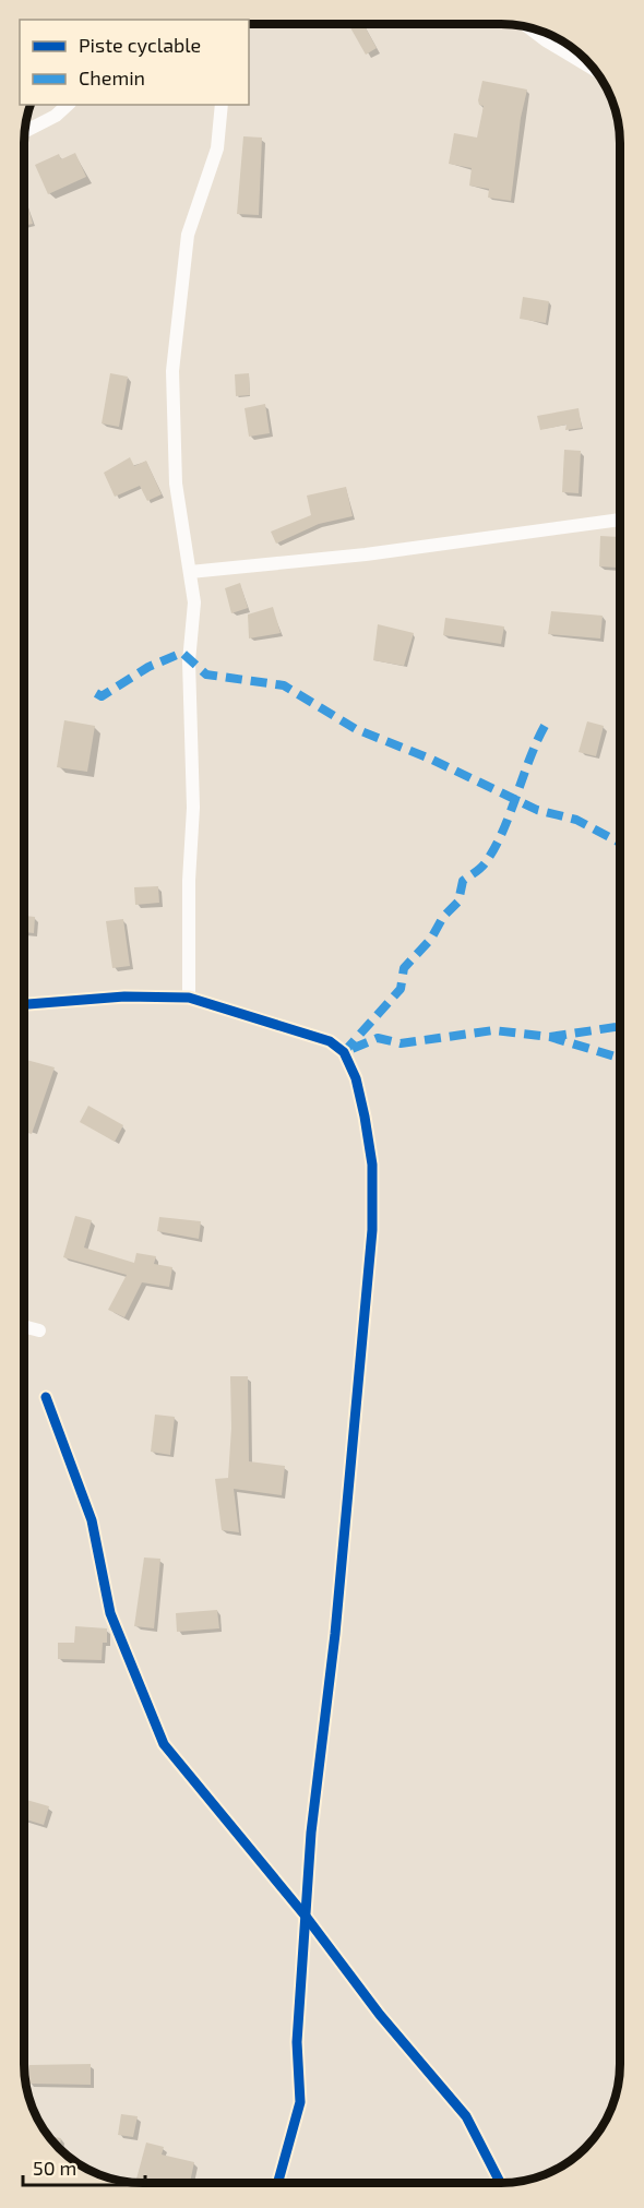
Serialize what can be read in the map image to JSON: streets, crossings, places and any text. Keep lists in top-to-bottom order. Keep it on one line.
{"legend":["Piste cyclable","Chemin"],"scale_bar":"50 m"}
